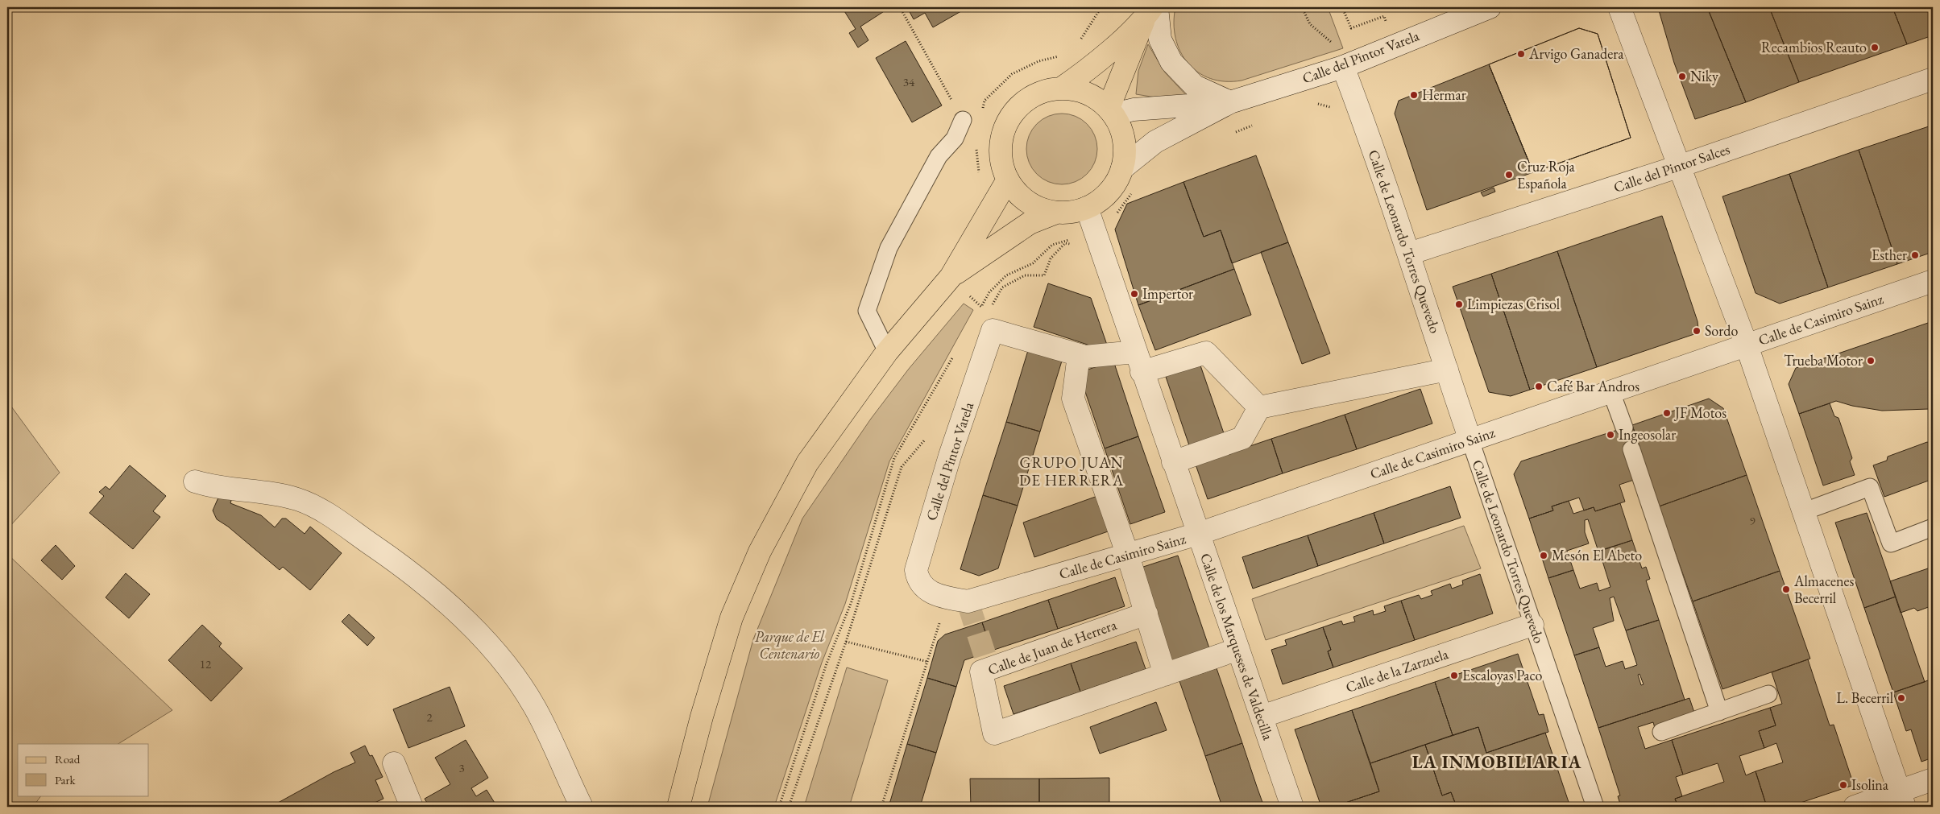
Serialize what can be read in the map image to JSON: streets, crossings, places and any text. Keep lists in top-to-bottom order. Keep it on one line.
{"streets":{"street":["Calle del Pintor Varela","Calle del Pintor Salces","Calle de Leonardo Torres Quevedo","Calle de Casimiro Sainz","Calle de los Marqueses de Valdecilla","Calle de Juan de Herrera","Calle de la Zarzuela"]},"crossings":[["Calle del Pintor Varela","Calle de Leonardo Torres Quevedo"],["Calle del Pintor Varela","Calle de Casimiro Sainz"],["Calle del Pintor Varela","Calle de los Marqueses de Valdecilla"],["Calle del Pintor Salces","Calle de Leonardo Torres Quevedo"],["Calle de Leonardo Torres Quevedo","Calle de Casimiro Sainz"],["Calle de Leonardo Torres Quevedo","Calle de la Zarzuela"],["Calle de Casimiro Sainz","Calle de los Marqueses de Valdecilla"],["Calle de los Marqueses de Valdecilla","Calle de Juan de Herrera"],["Calle de los Marqueses de Valdecilla","Calle de la Zarzuela"]],"districts":["GRUPO JUAN DE HERRERA","LA INMOBILIARIA"],"parks":["Parque de El Centenario"],"places":["Recambios Reauto","Arvigo Ganadera","Niky","Hermar","Cruz Roja Española","Esther","Impertor","Limpiezas Crisol","Sordo","Trueba Motor","Café Bar Andros","JF Motos","Ingeosolar","Mesón El Abeto","Almacenes Becerril","Escaloyas Paco","L. Becerril","Isolina"],"house_numbers":["34","9","12","2","3"],"legend":["Road","Park"]}
